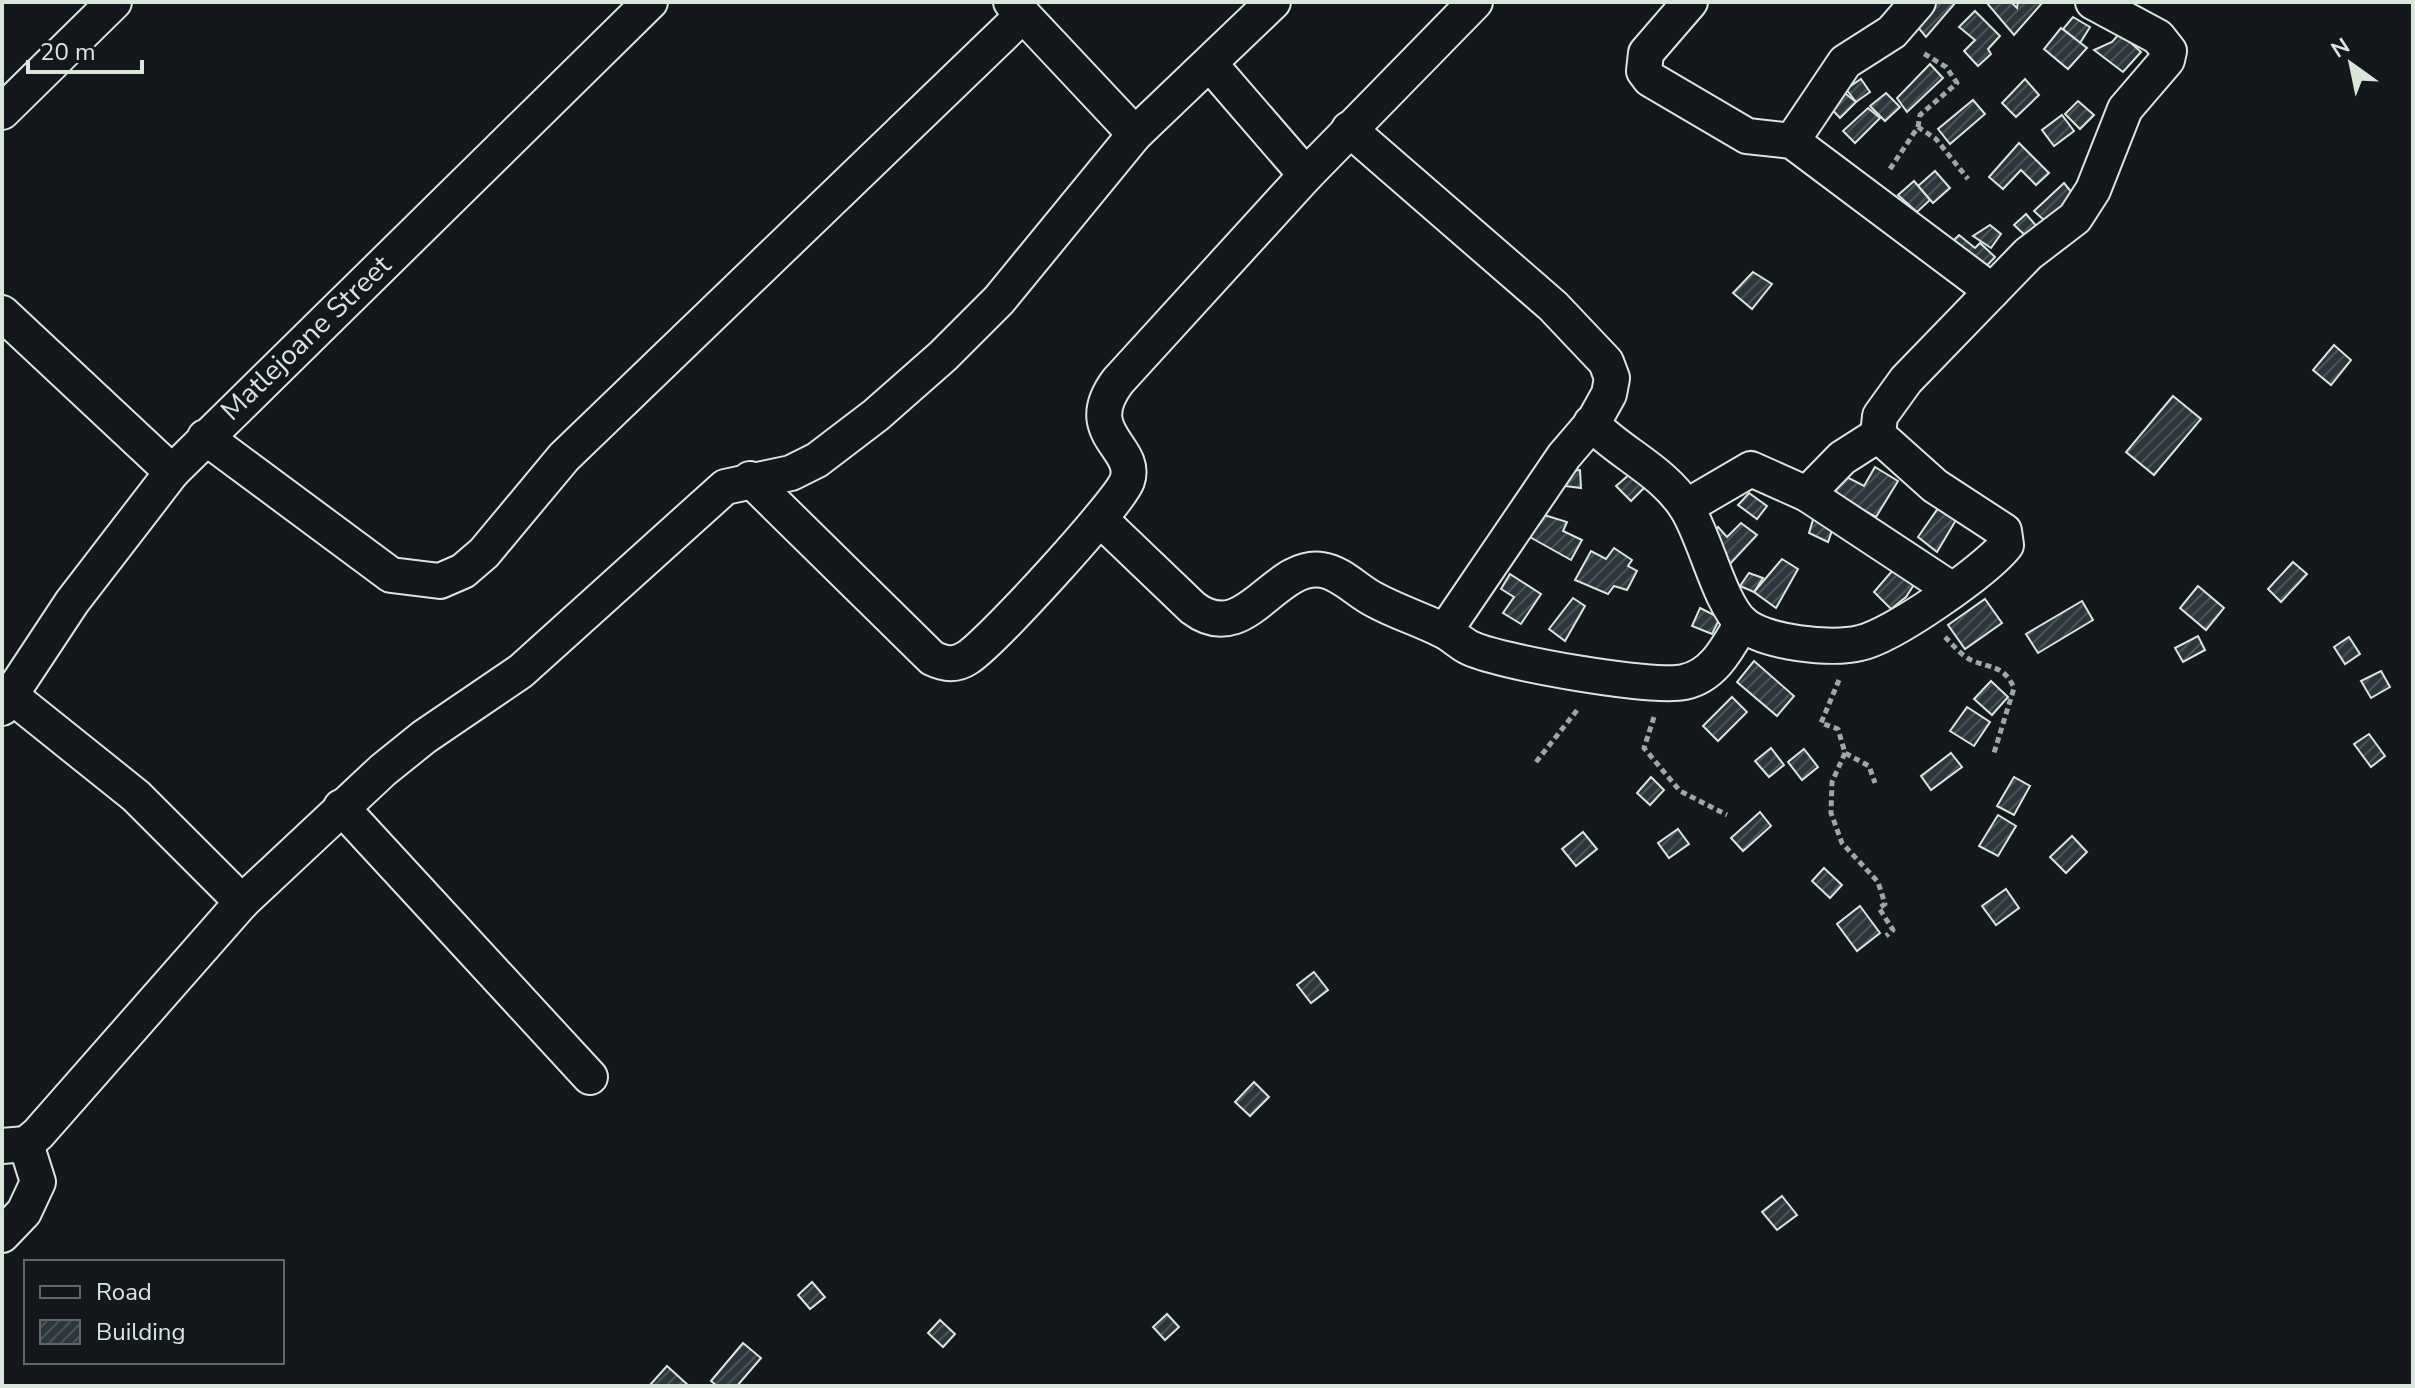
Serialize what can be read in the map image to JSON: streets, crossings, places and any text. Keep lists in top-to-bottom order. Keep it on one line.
{"streets":{"street":["Matlejoane Street"]},"legend":["Road","Building"],"scale_bar":"20 m","north":"top left"}
